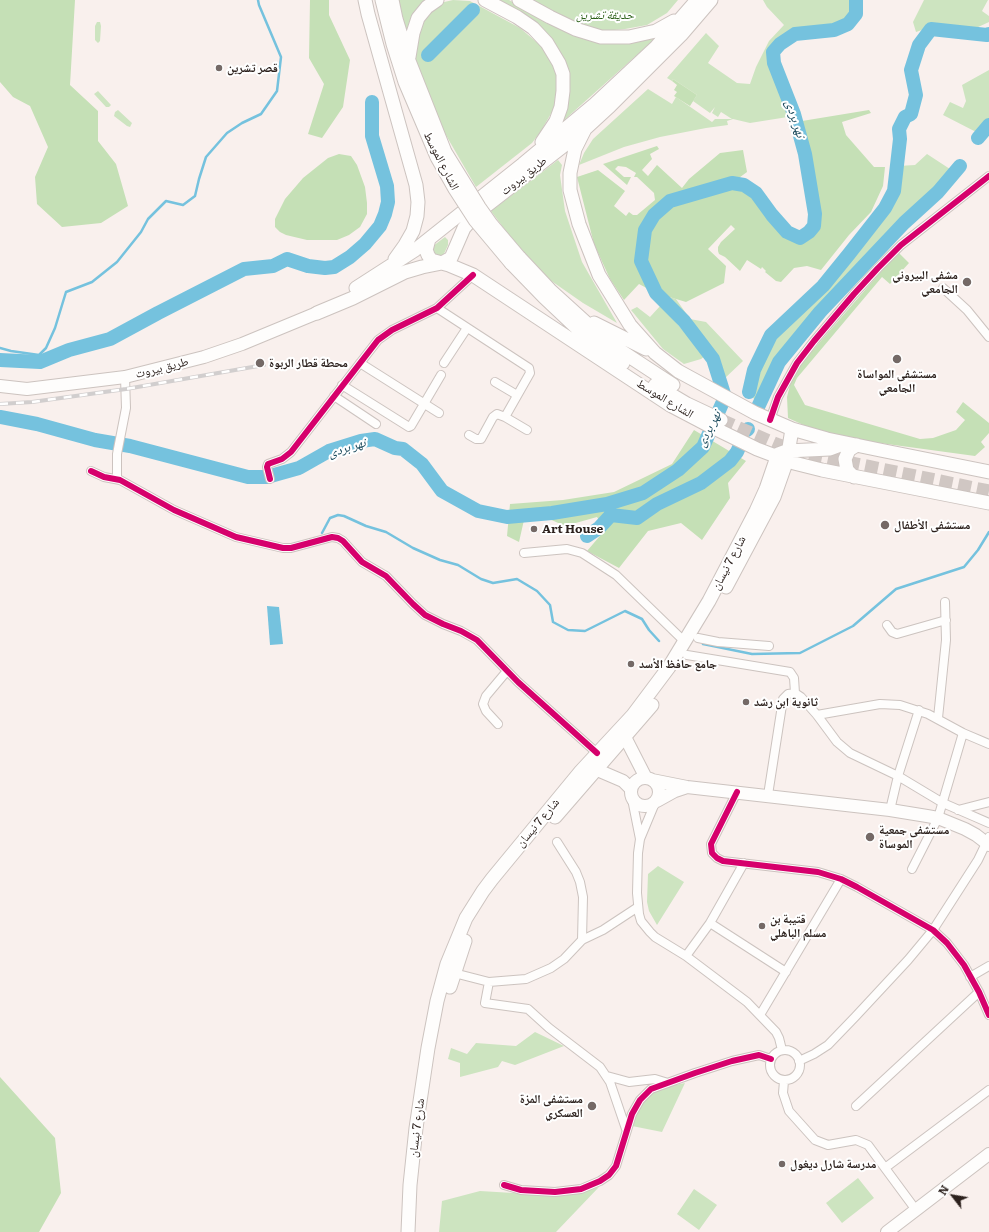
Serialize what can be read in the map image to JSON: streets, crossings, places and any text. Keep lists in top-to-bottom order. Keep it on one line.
{"streets":{"main road":["الشارع الموسط","طريق بيروت","شارع 7 نيسان"]},"crossings":[["الشارع الموسط","طريق بيروت"],["الشارع الموسط","شارع 7 نيسان"]],"water":["نهر بردى"],"parks":["حديقة تشرين"],"places":["قصر تشرين","مشفى البيروني الجامعي","مستشفى المواساة الجامعي","محطة قطار الربوة","مستشفى الأطفال","Art House","جامع حافظ الأسد","ثانوية ابن رشد","مستشفى جمعية الموساة","قتيبة بن مسلم الباهلي","مستشفى المزة العسكري","مدرسة شارل ديغول"],"north":"top left"}
